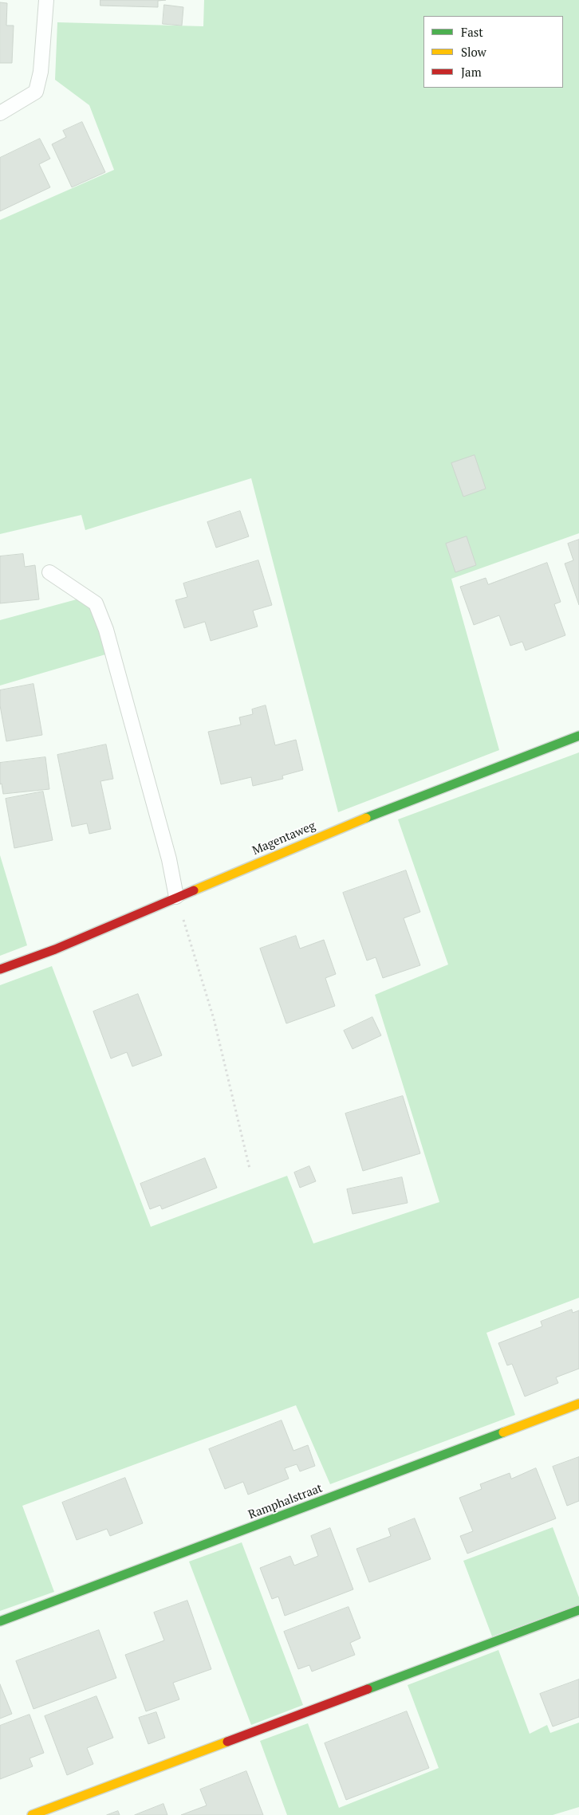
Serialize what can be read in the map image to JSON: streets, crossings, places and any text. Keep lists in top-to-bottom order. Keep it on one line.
{"streets":{"street":["Magentaweg","Ramphalstraat"]},"legend":["Fast","Slow","Jam"]}
